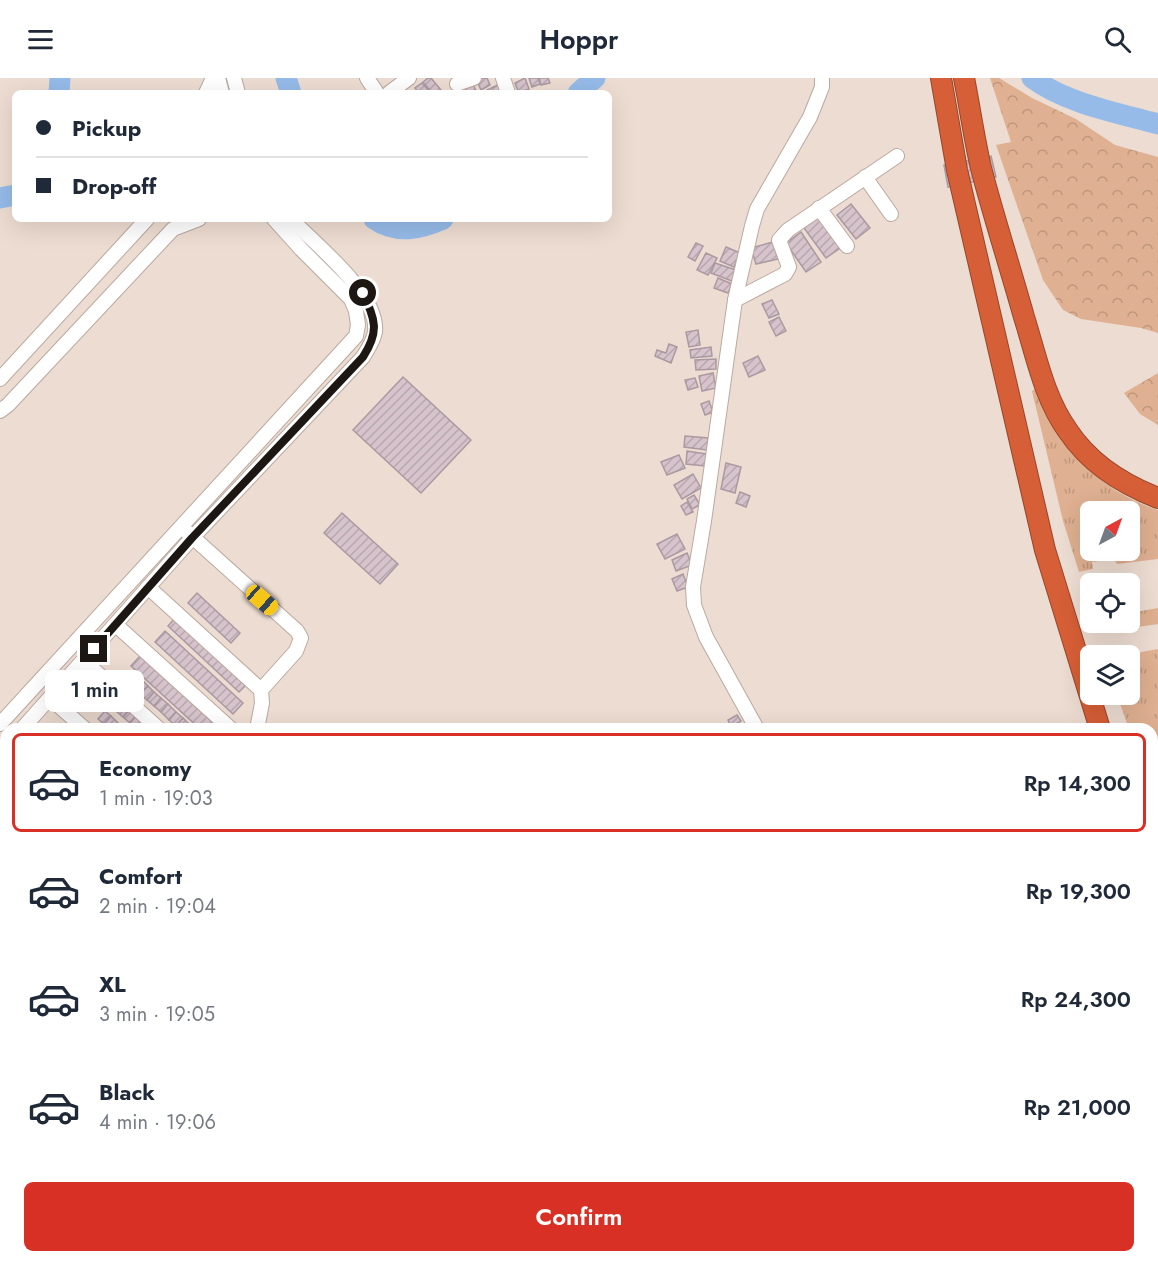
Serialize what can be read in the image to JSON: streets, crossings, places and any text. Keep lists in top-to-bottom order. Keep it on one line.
{"north":"top right","page":{"header":"Hoppr","banner":["Pickup","Drop-off"],"bubble":"1 min","list":[{"name":"Economy","note":"1 min · 19:03","value":"Rp 14,300"},{"name":"Comfort","note":"2 min · 19:04","value":"Rp 19,300"},{"name":"XL","note":"3 min · 19:05","value":"Rp 24,300"},{"name":"Black","note":"4 min · 19:06","value":"Rp 21,000"}],"buttons":"Confirm"}}
